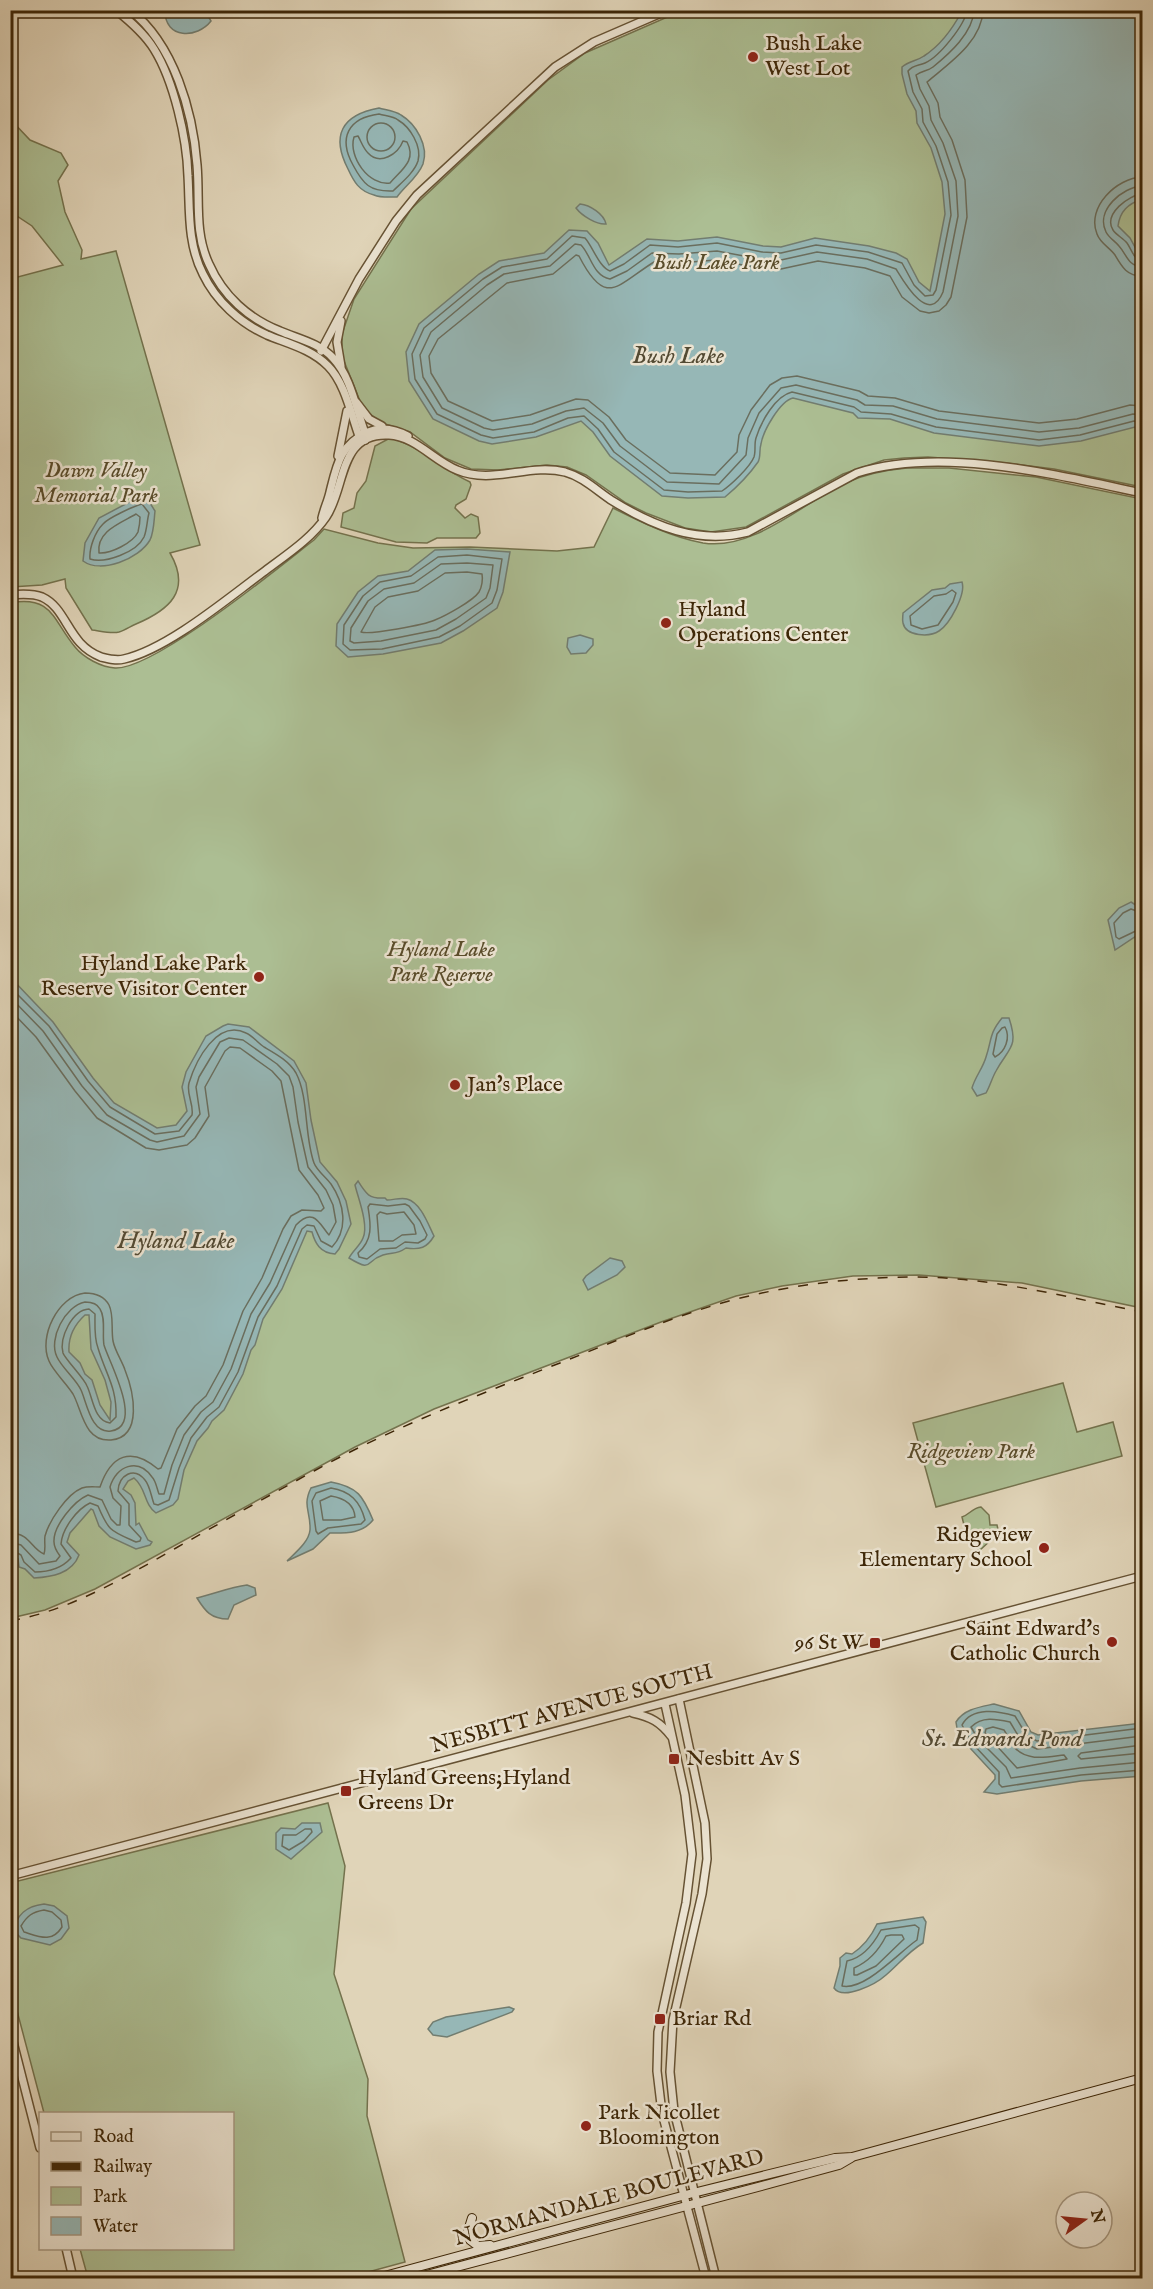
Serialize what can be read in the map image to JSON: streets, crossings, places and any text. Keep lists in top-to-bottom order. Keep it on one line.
{"streets":{"main road":["NORMANDALE BOULEVARD"],"street":["NESBITT AVENUE SOUTH"]},"water":["Bush Lake","Hyland Lake","St. Edwards Pond"],"parks":["Bush Lake Park","Dawn Valley Memorial Park","Hyland Lake Park Reserve","Ridgeview Park"],"places":{"other":["Bush Lake West Lot","Hyland Operations Center","Hyland Lake Park Reserve Visitor Center","Jan's Place","Ridgeview Elementary School","Saint Edward's Catholic Church","Park Nicollet Bloomington"],"transit":["96 St W","Nesbitt Av S","Hyland Greens;Hyland Greens Dr","Briar Rd"]},"legend":["Road","Railway","Park","Water"],"north":"right"}
